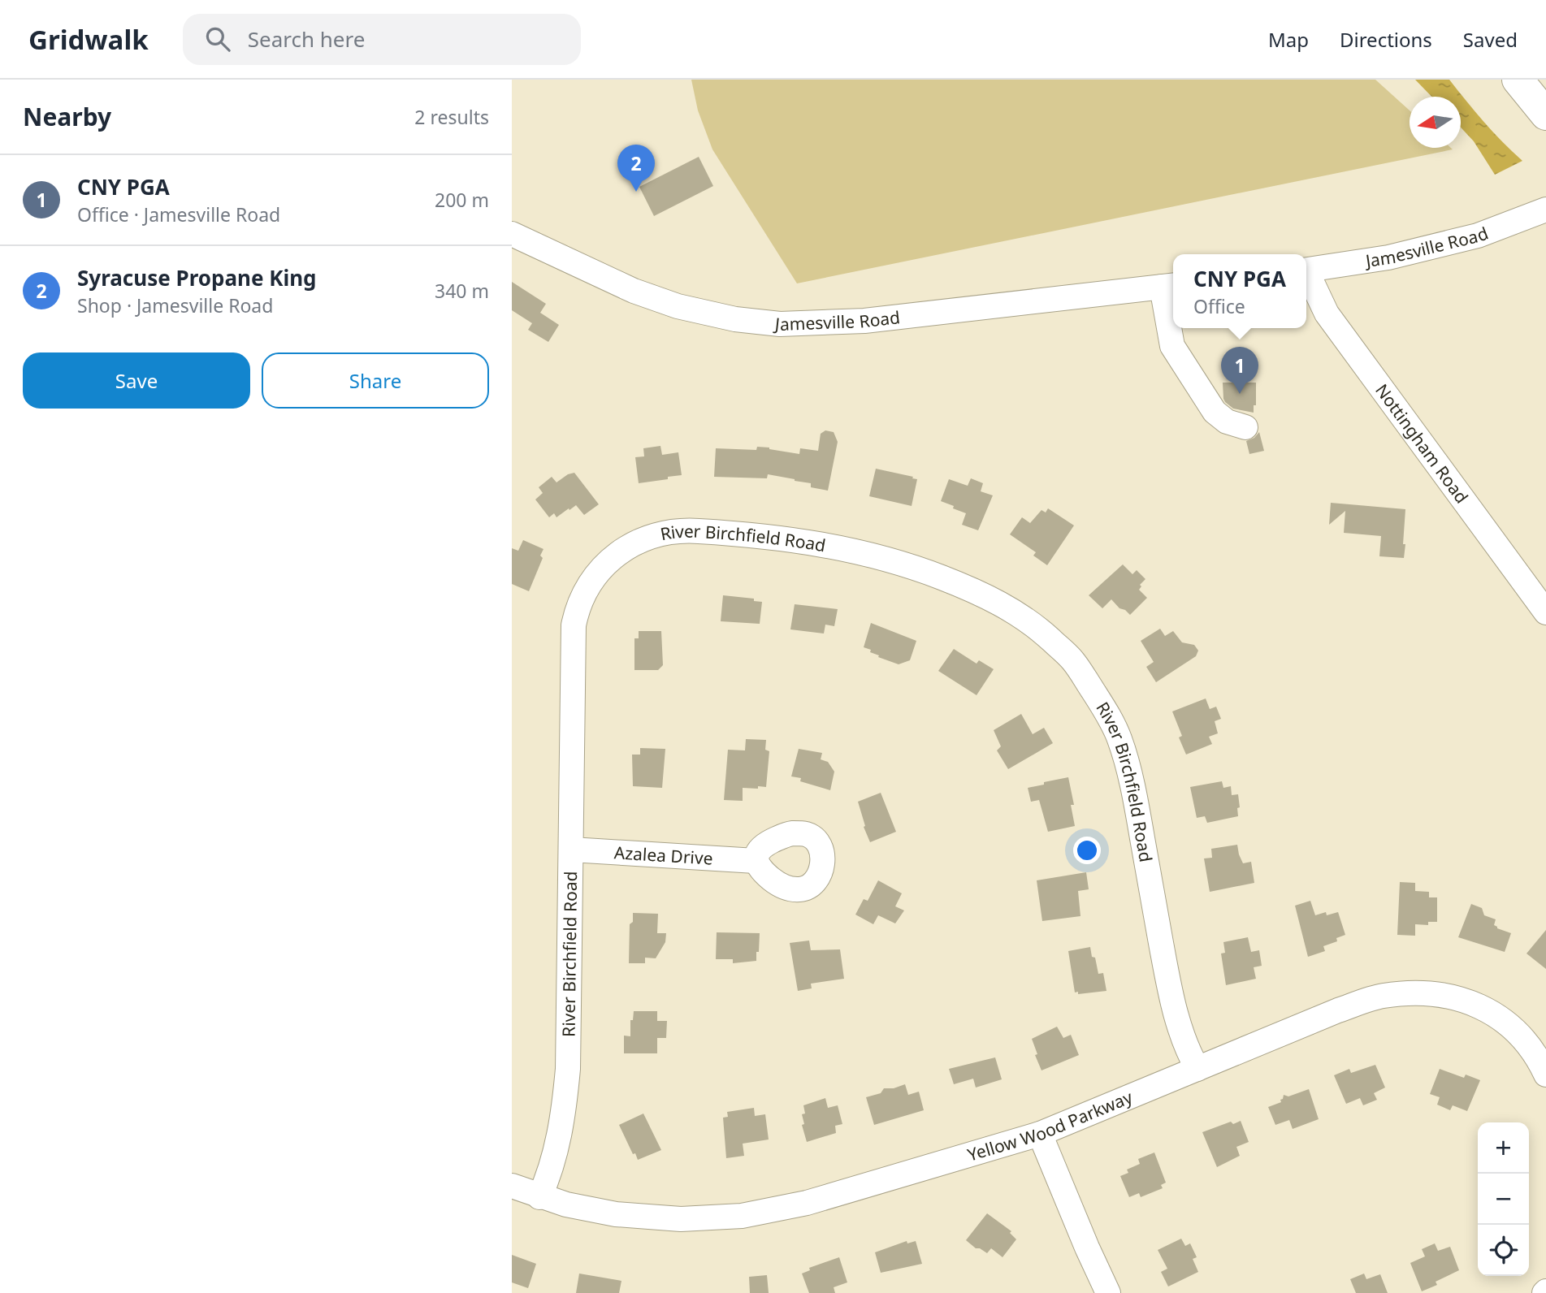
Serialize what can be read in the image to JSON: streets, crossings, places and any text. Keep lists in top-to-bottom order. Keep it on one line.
{"streets":{"street":["Jamesville Road","Nottingham Road","River Birchfield Road","Azalea Drive","Yellow Wood Parkway"]},"crossings":[["River Birchfield Road","Azalea Drive"],["River Birchfield Road","Yellow Wood Parkway"]],"north":"left","page":{"header":"Gridwalk","search":"Search here","nav":["Map","Directions","Saved"],"heading":["Nearby","2 results"],"pins":["2","1"],"list":[{"mark":"1","name":"CNY PGA","note":"Office · Jamesville Road","value":"200 m"},{"mark":"2","name":"Syracuse Propane King","note":"Shop · Jamesville Road","value":"340 m"}],"popup":["CNY PGA","Office"],"buttons":["Save","Share"],"map_buttons":["+","−"]}}
